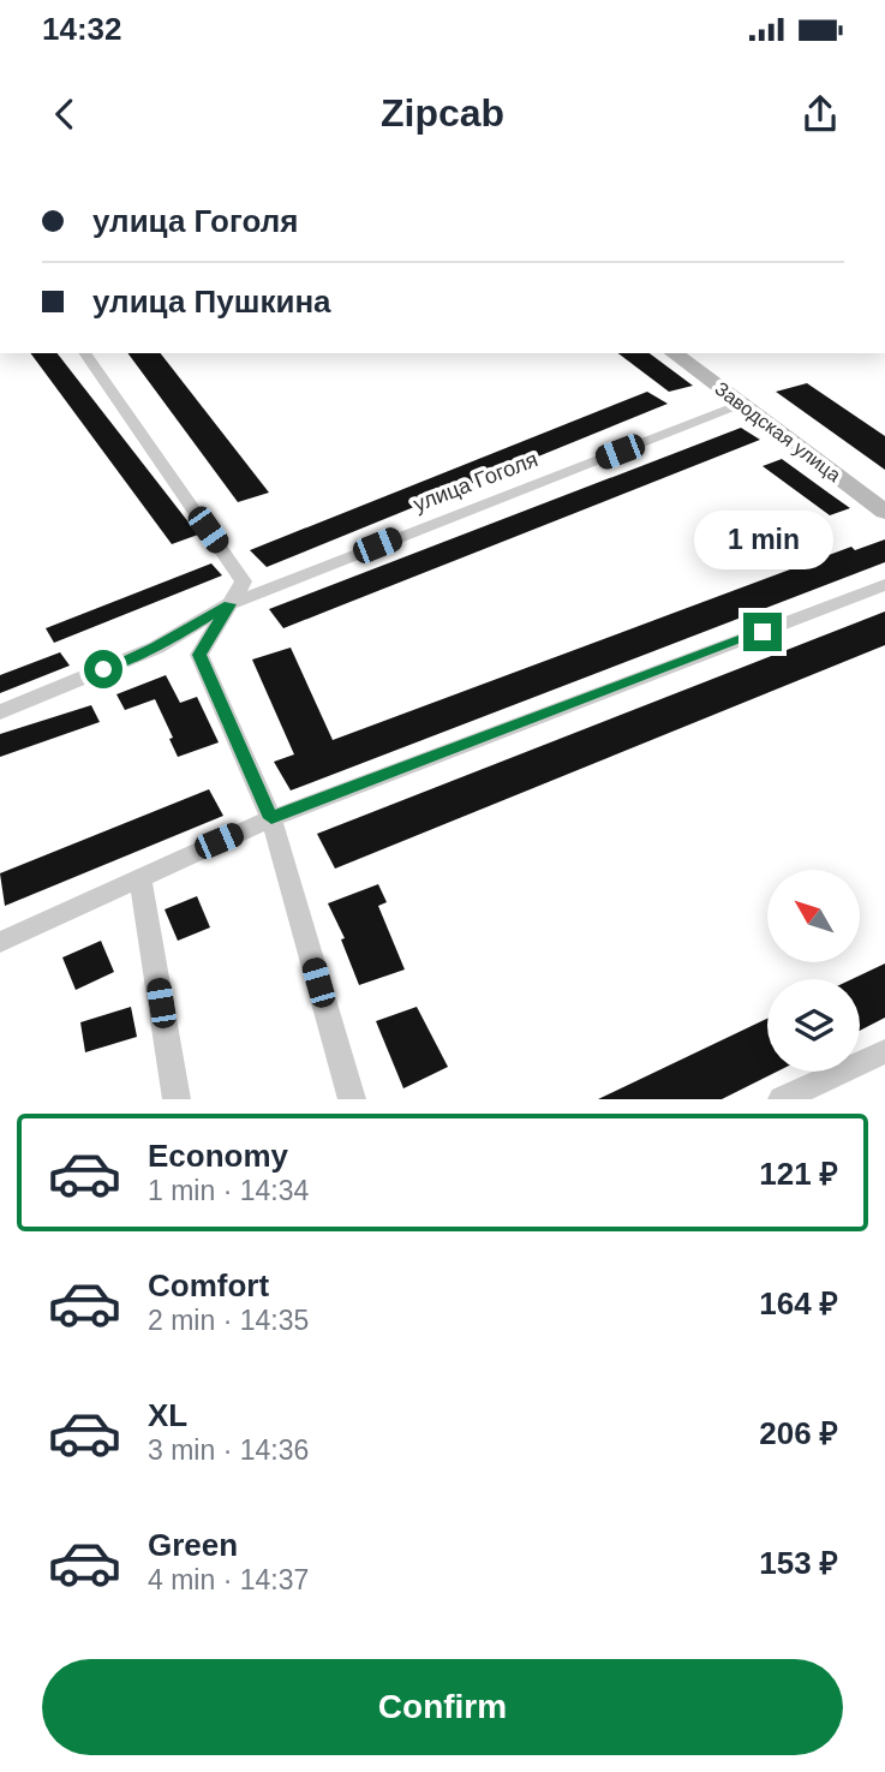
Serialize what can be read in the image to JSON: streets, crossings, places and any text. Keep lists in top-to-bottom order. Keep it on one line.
{"streets":{"street":["Заводская улица","улица Гоголя"]},"crossings":[["Заводская улица","улица Гоголя"]],"north":"top left","page":{"status":"14:32","header":"Zipcab","banner":["улица Гоголя","улица Пушкина"],"bubble":"1 min","list":[{"name":"Economy","note":"1 min · 14:34","value":"121 ₽"},{"name":"Comfort","note":"2 min · 14:35","value":"164 ₽"},{"name":"XL","note":"3 min · 14:36","value":"206 ₽"},{"name":"Green","note":"4 min · 14:37","value":"153 ₽"}],"buttons":"Confirm"}}
